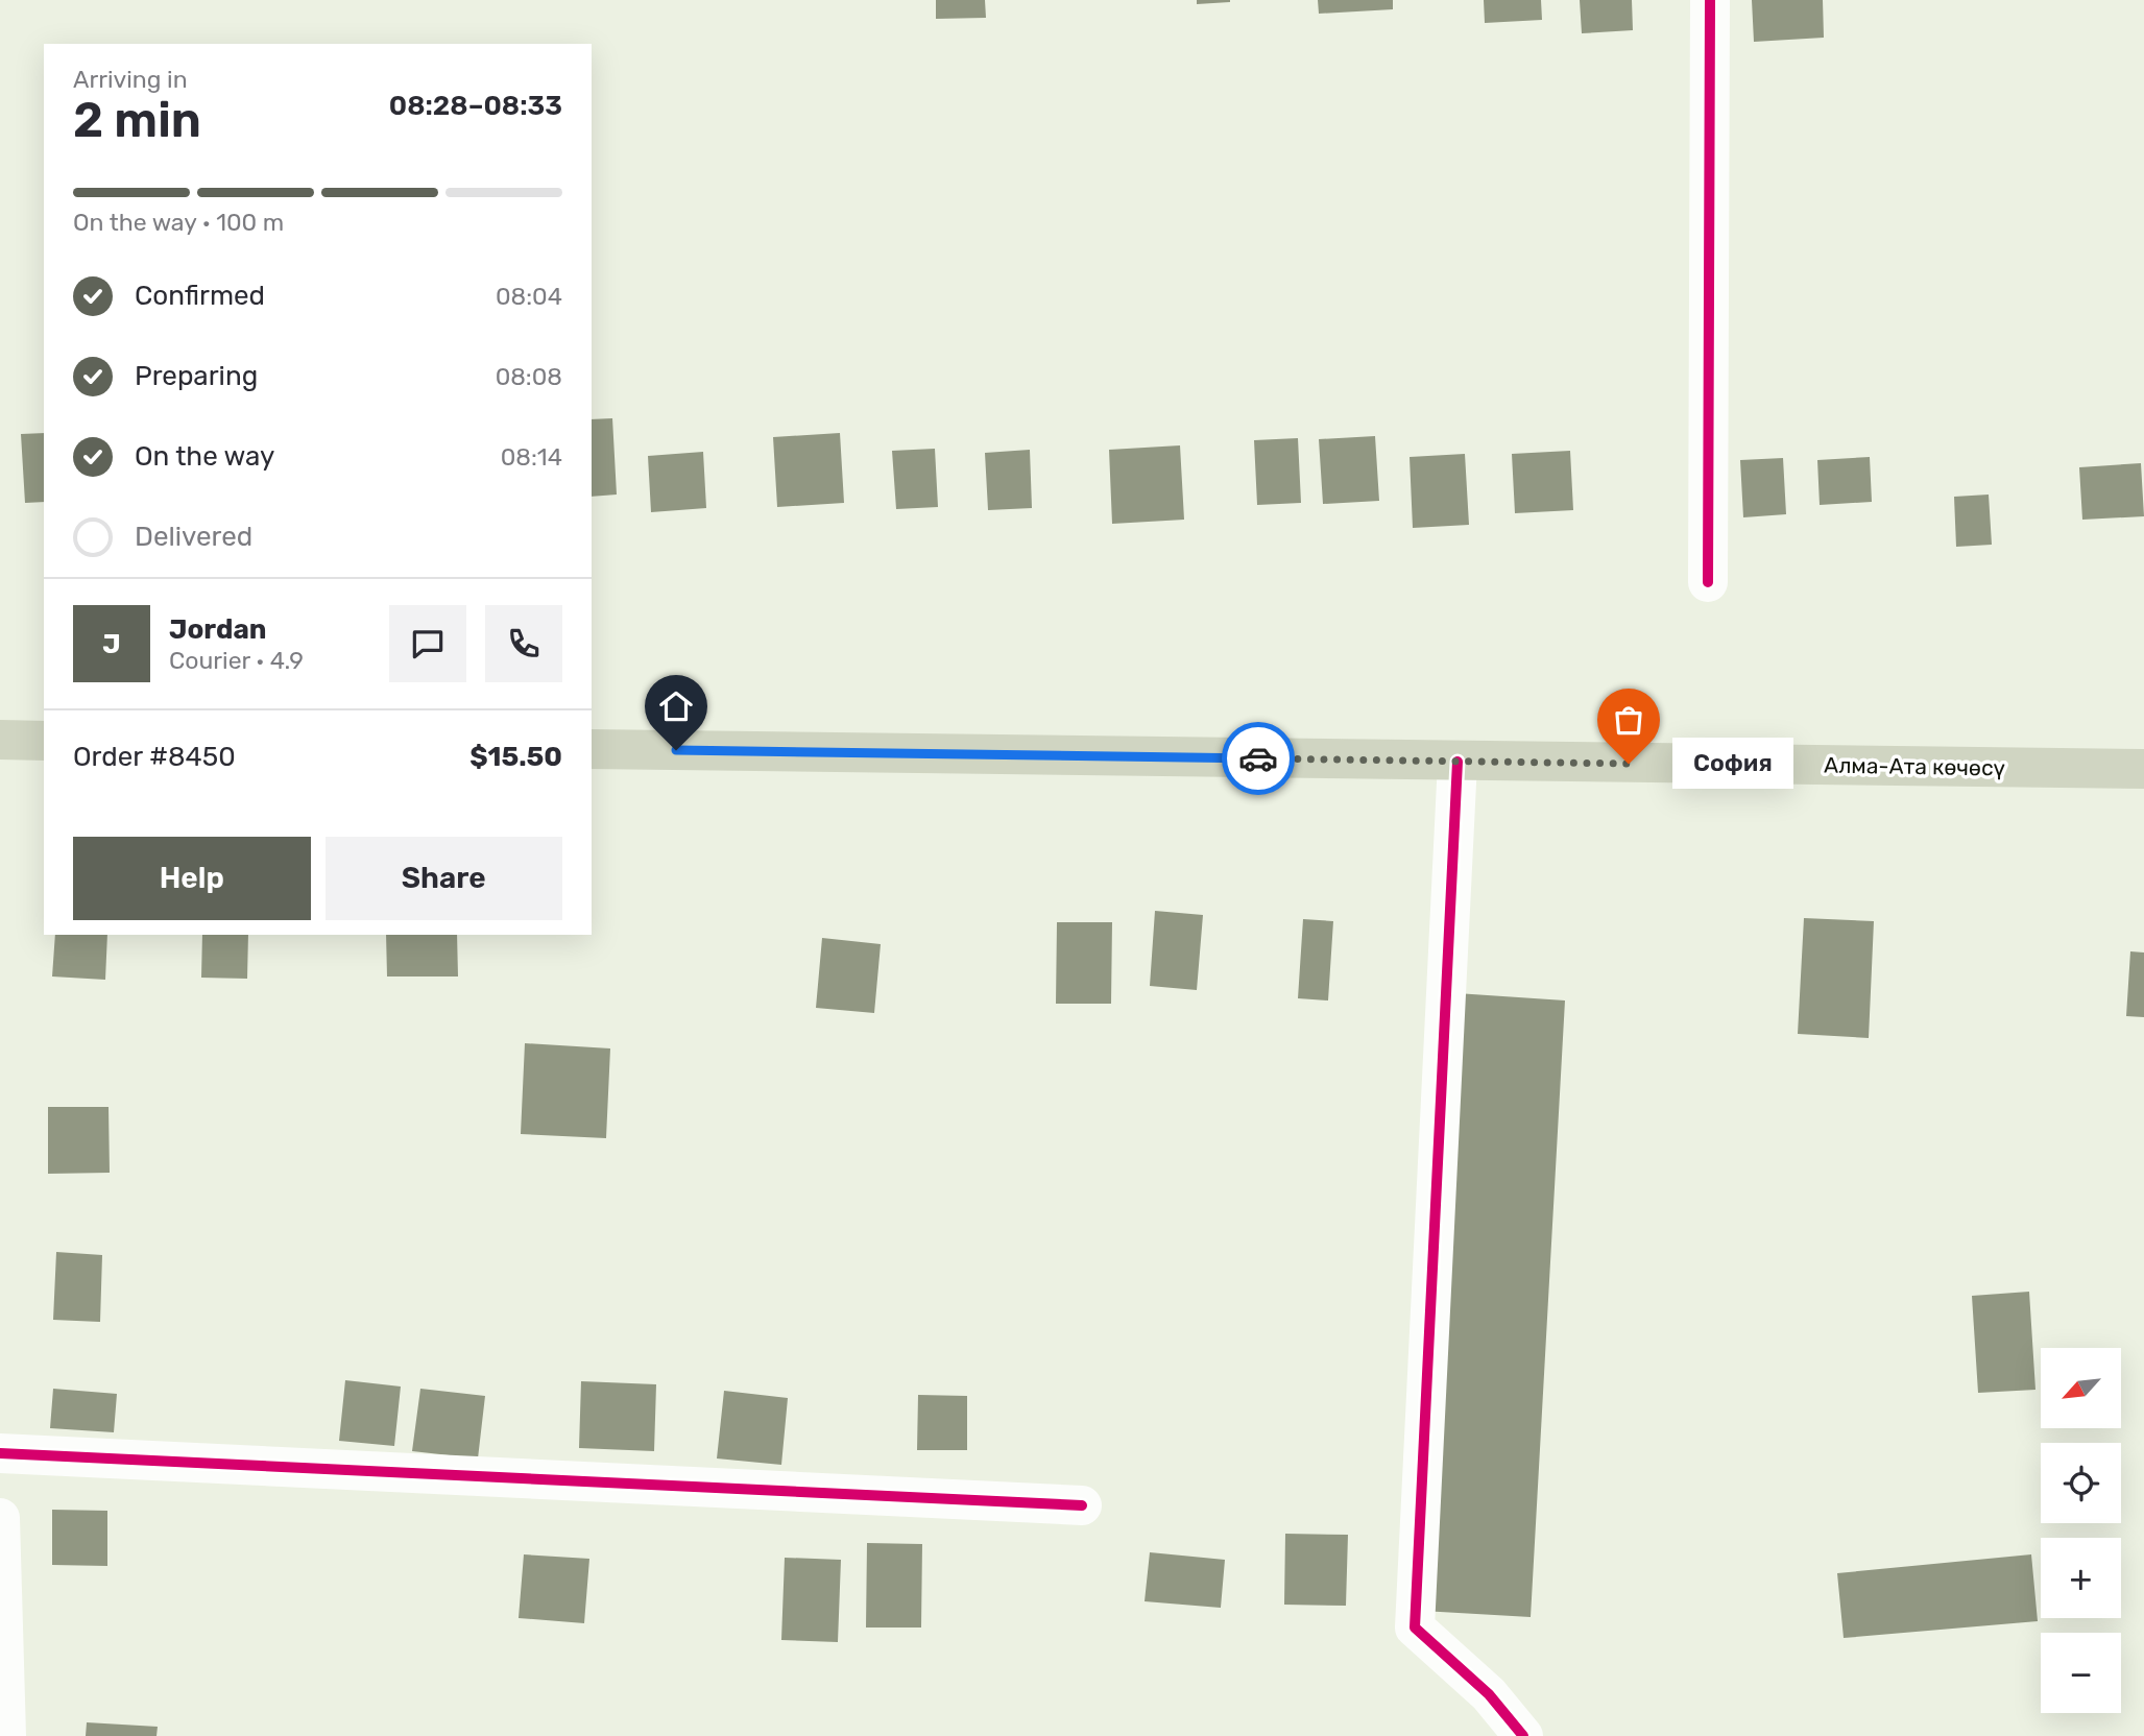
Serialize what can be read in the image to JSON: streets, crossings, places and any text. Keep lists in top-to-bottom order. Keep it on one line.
{"streets":{"highway":["Алма-Ата көчөсү"]},"places":["София"],"north":"bottom left","page":{"heading":["2 min","Arriving in","08:28–08:33"],"panel":["Jordan","Courier · 4.9","Order #8450","$15.50"],"bar":"On the way · 100 m","list":[["Confirmed","08:04"],["Preparing","08:08"],["On the way","08:14"],"Delivered"],"round":"J","bubble":"София","buttons":["Help","Share"],"map_buttons":["+","−"]}}
